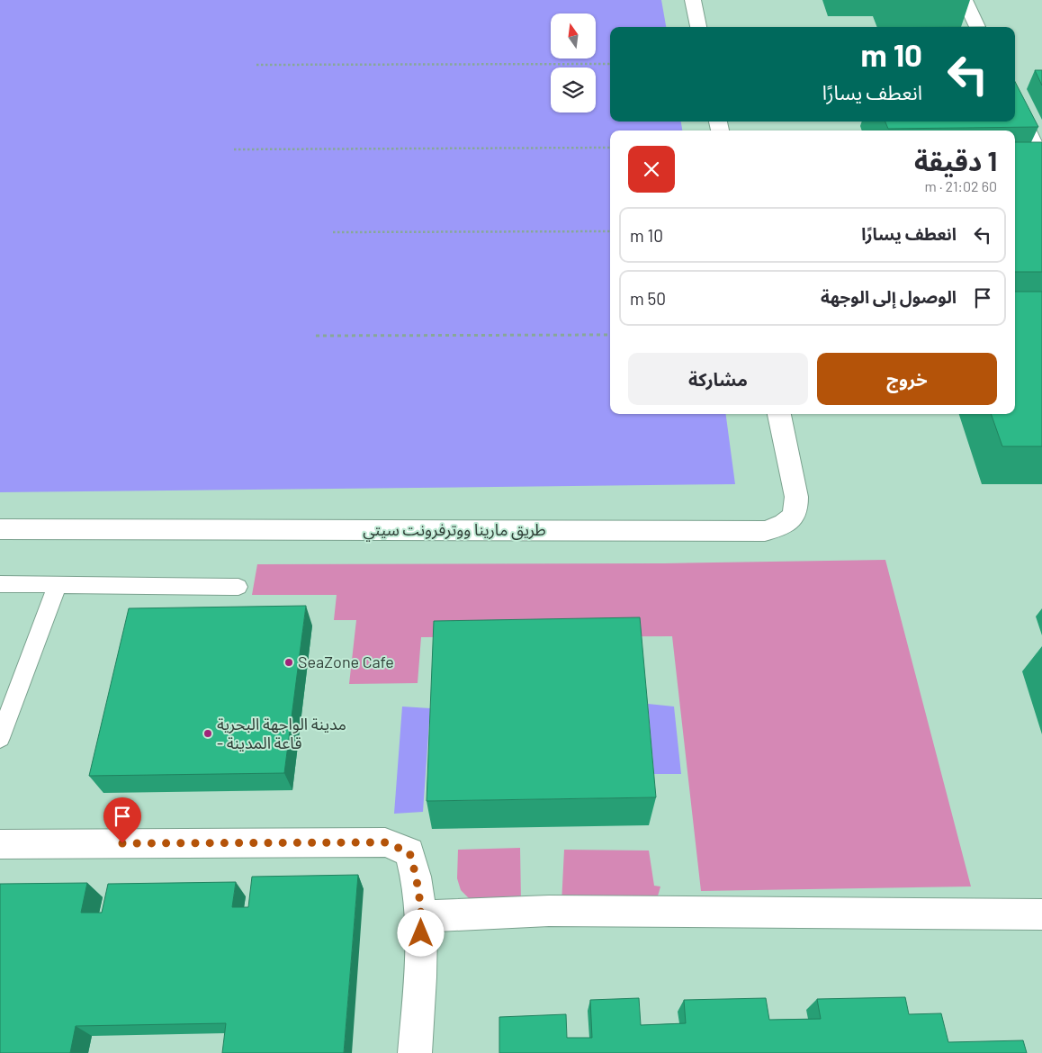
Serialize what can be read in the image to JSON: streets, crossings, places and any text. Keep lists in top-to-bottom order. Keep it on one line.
{"streets":{"street":["طريق مارينا ووترفرونت سيتي"]},"places":["SeaZone Cafe","مدينة الواجهة البحرية - قاعة المدينة"],"north":"top","page":{"turn":["10 m","انعطف يسارًا"],"heading":["1 دقيقة","60 m · 21:02"],"list":[{"name":"انعطف يسارًا","value":"10 m"},{"name":"الوصول إلى الوجهة","value":"50 m"}],"buttons":["خروج","مشاركة"]}}
